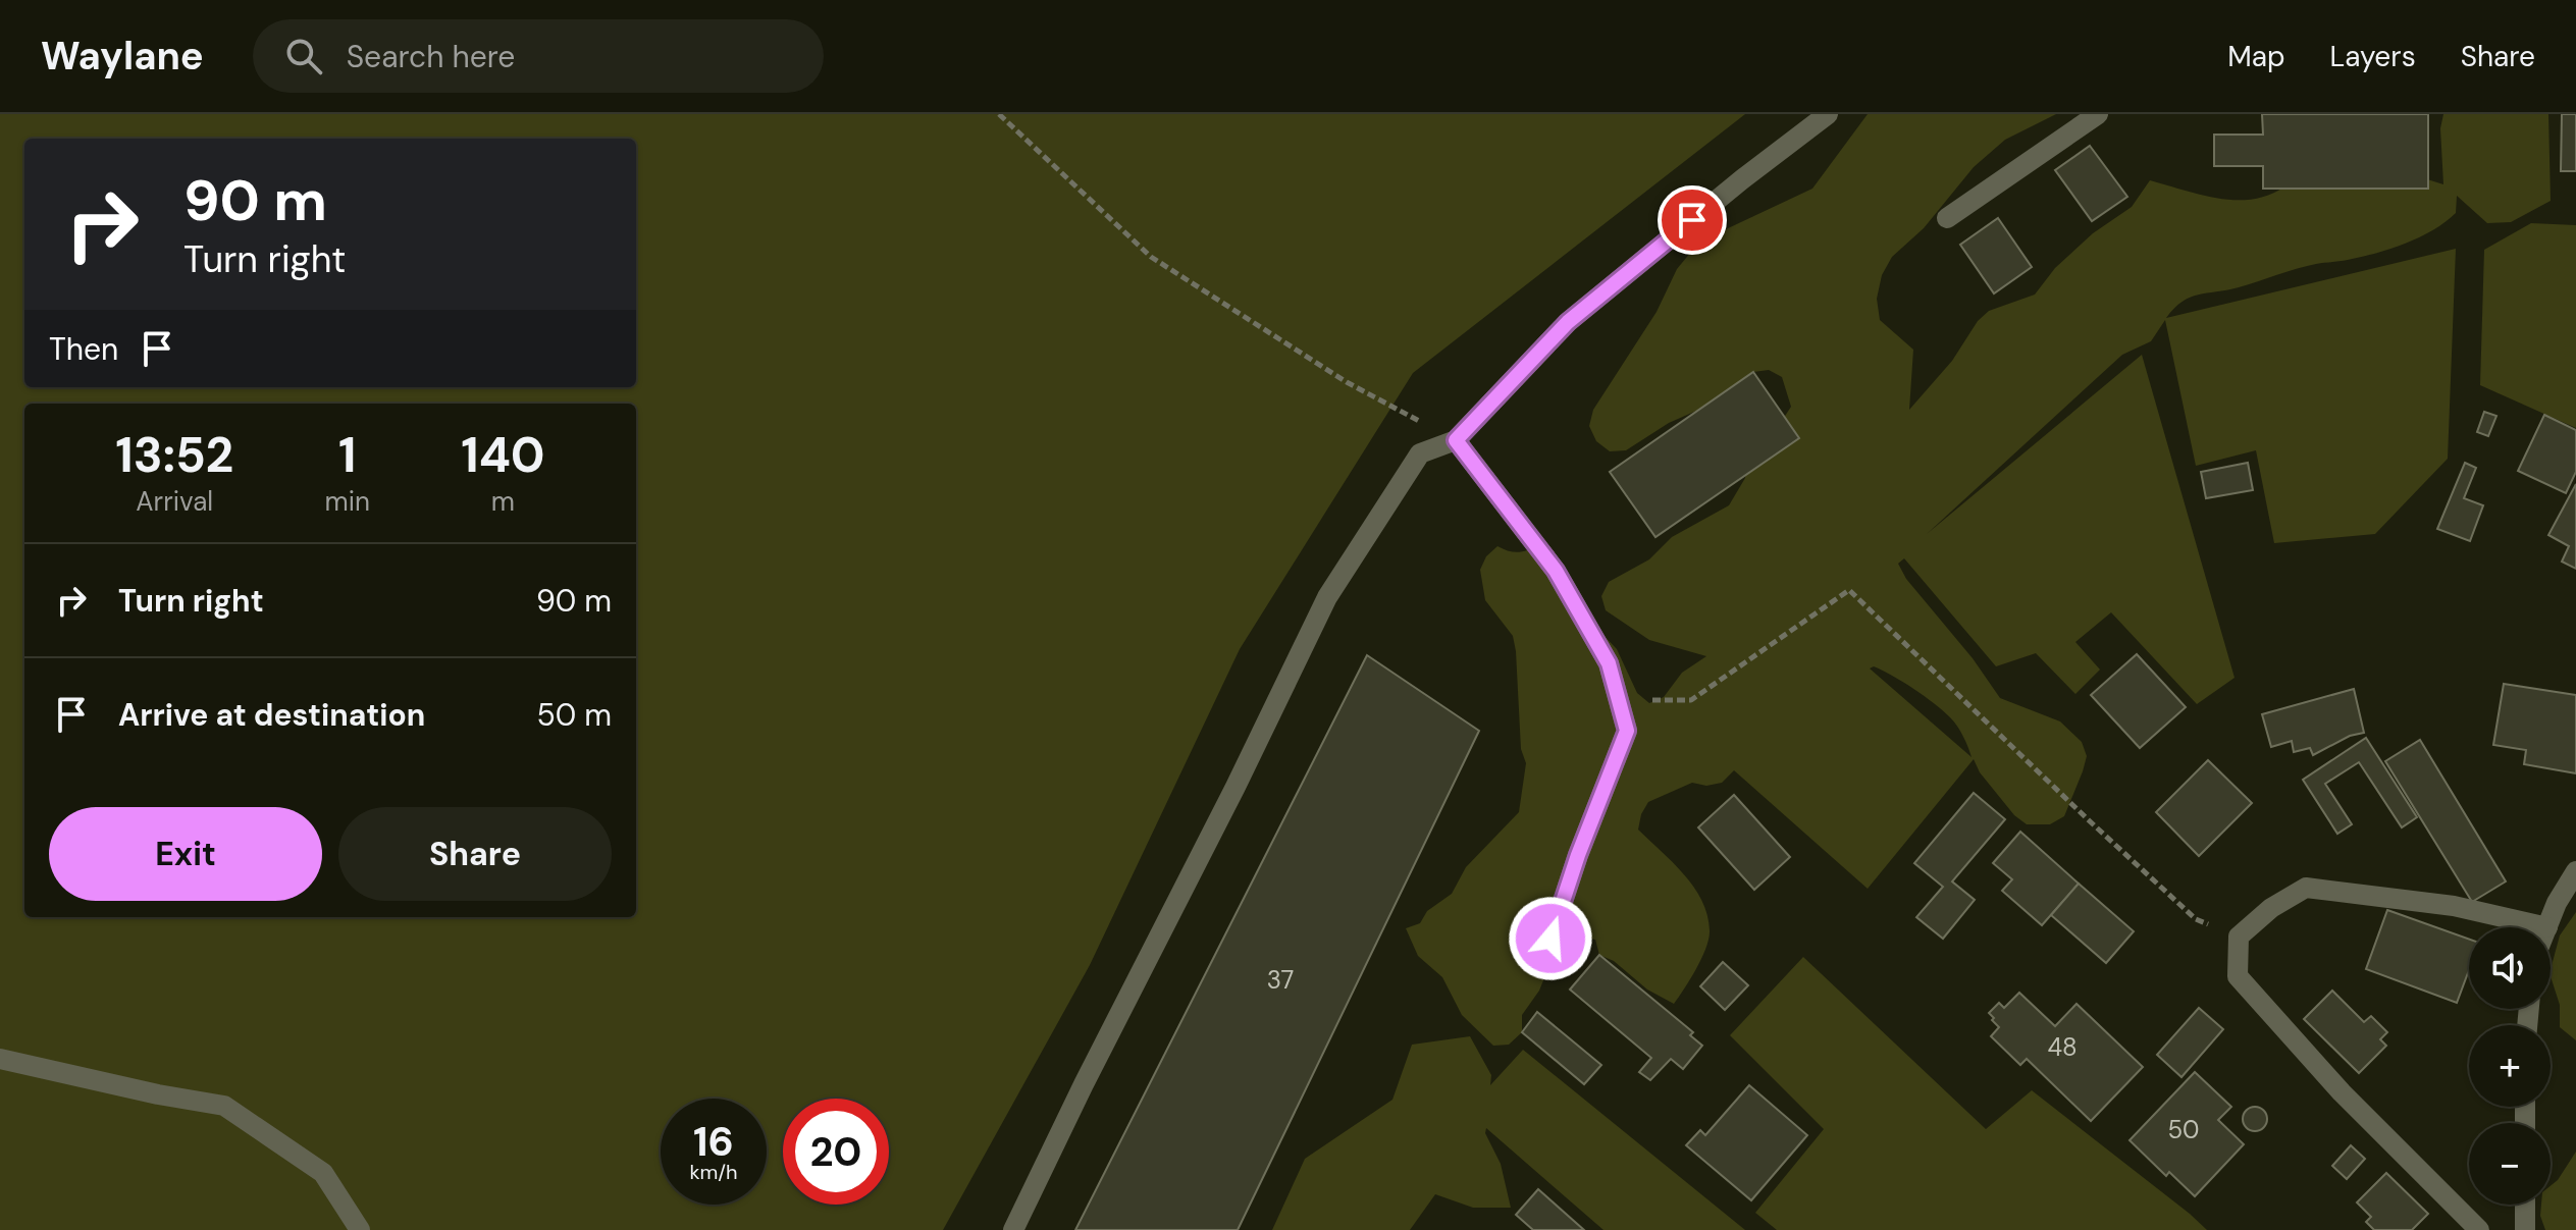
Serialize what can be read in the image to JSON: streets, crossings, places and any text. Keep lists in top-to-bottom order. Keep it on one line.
{"house_numbers":["37","48","50"],"page":{"header":"Waylane","search":"Search here","nav":["Map","Layers","Share"],"turn":["90 m","Turn right"],"then":"Then","eta":["13:52","Arrival","1","min","140","m"],"list":[{"name":"Turn right","value":"90 m"},{"name":"Arrive at destination","value":"50 m"}],"buttons":["Exit","Share"],"map_buttons":["+","−"],"speed":"16 km/h","limit":"20"}}
